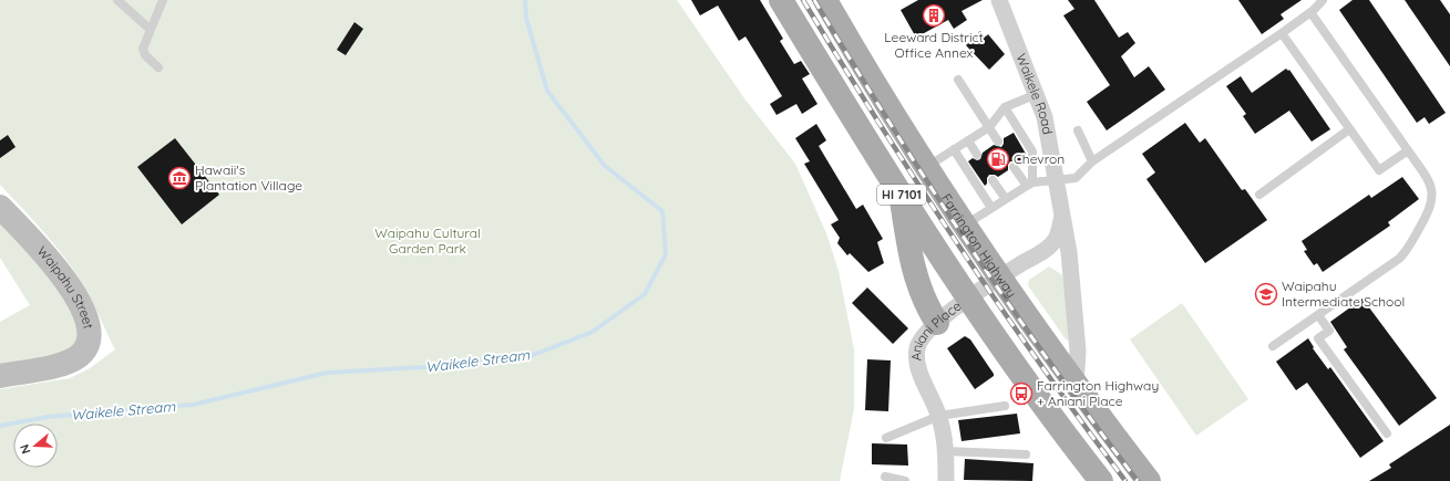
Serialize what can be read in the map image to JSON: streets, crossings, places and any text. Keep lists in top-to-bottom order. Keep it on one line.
{"streets":{"main road":["HI 7101","Farrington Highway"],"street":["Waikele Road","Waipahu Street","Aniani Place"]},"crossings":[["Waikele Road","Farrington Highway"],["Waikele Road","Aniani Place"],["HI 7101","Aniani Place"],["Farrington Highway","Aniani Place"]],"water":["Waikele Stream"],"parks":["Waipahu Cultural Garden Park"],"places":{"building":["Leeward District Office Annex"],"fuel station":["Chevron"],"museum":["Hawaii's Plantation Village"],"school or university":["Waipahu Intermediate School"],"bus stop":["Farrington Highway + Aniani Place"]},"north":"left"}
